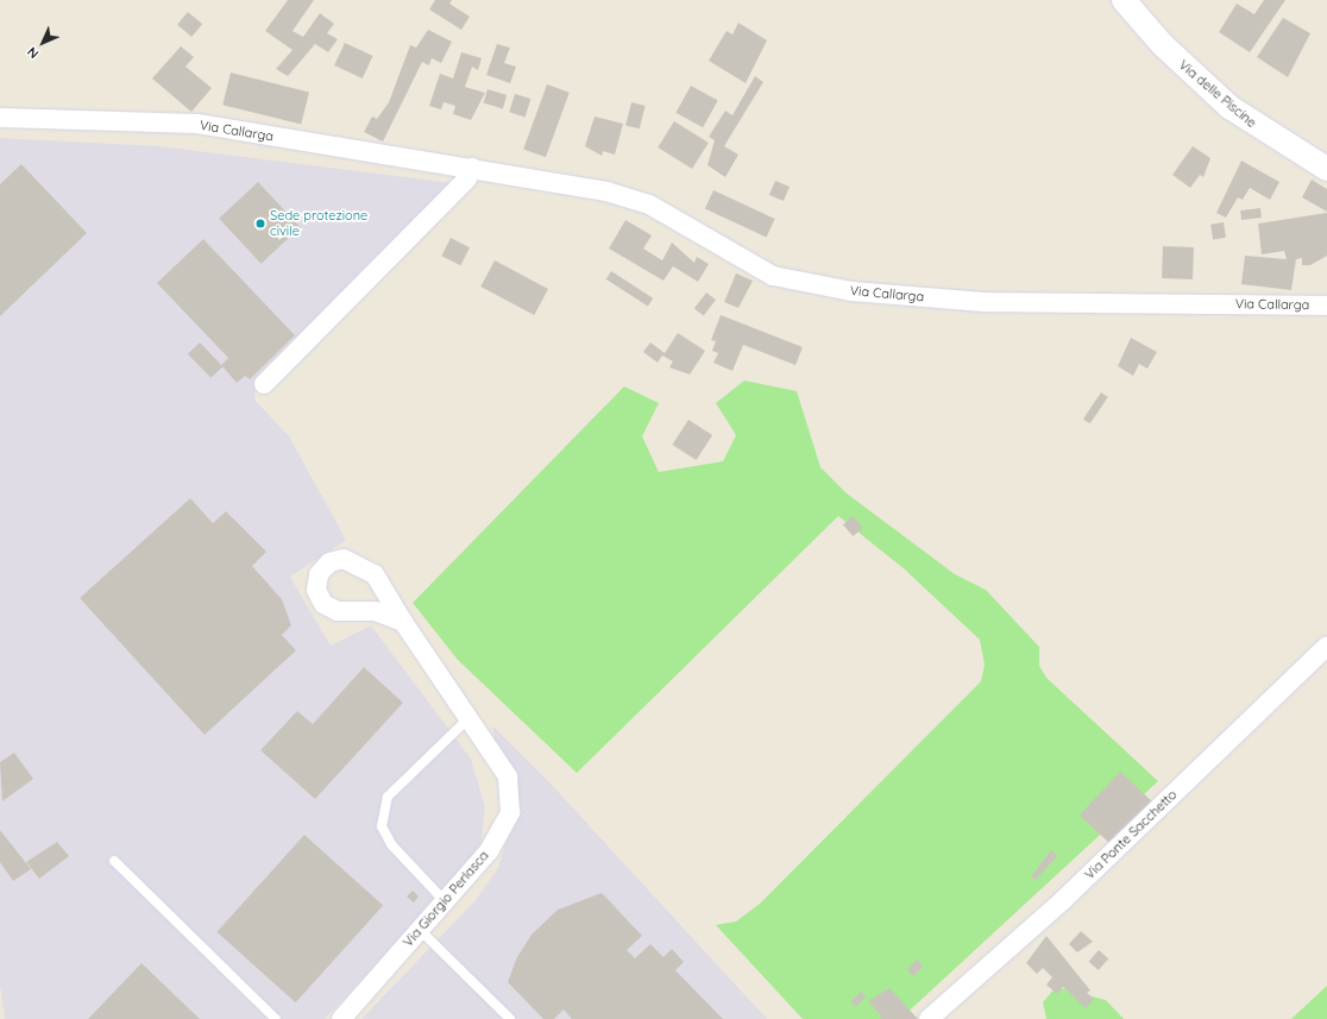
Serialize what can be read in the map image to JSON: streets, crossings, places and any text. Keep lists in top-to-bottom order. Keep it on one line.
{"streets":{"street":["Via delle Piscine","Via Callarga","Via Ponte Sacchetto","Via Giorgio Perlasca"]},"places":["Sede protezione civile"],"north":"bottom left"}
